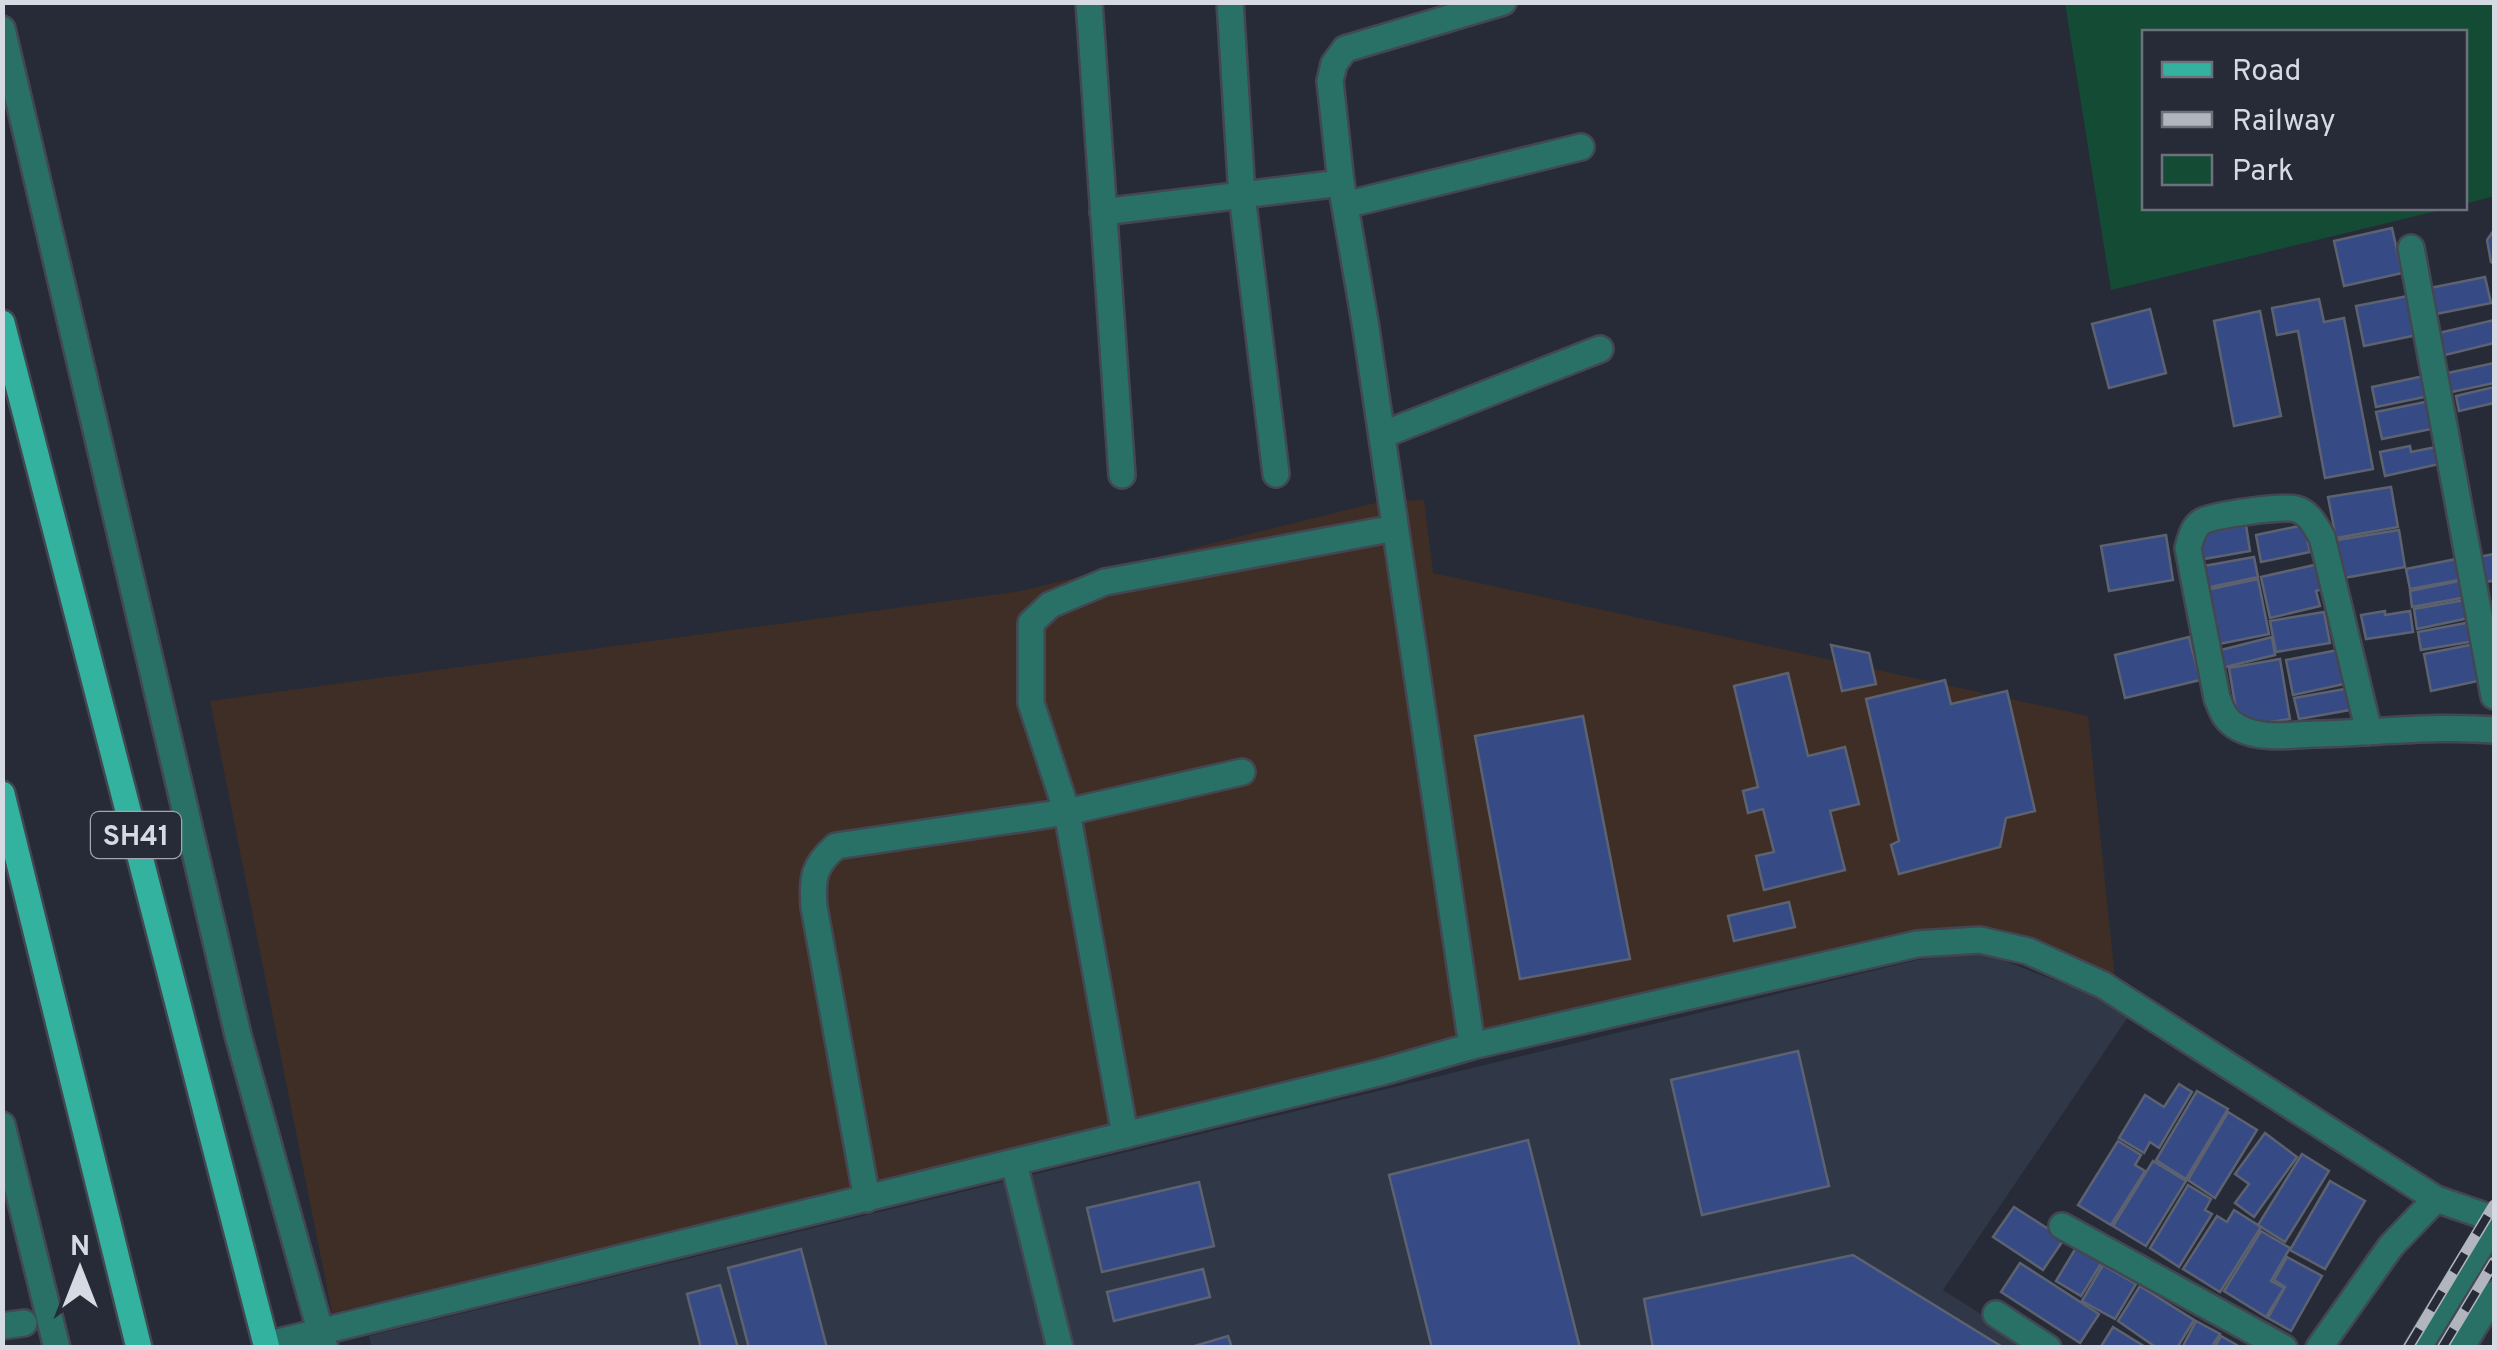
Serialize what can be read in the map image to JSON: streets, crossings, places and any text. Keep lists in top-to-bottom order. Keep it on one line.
{"streets":{"main road":["SH41"]},"legend":["Road","Railway","Park"],"north":"top"}
